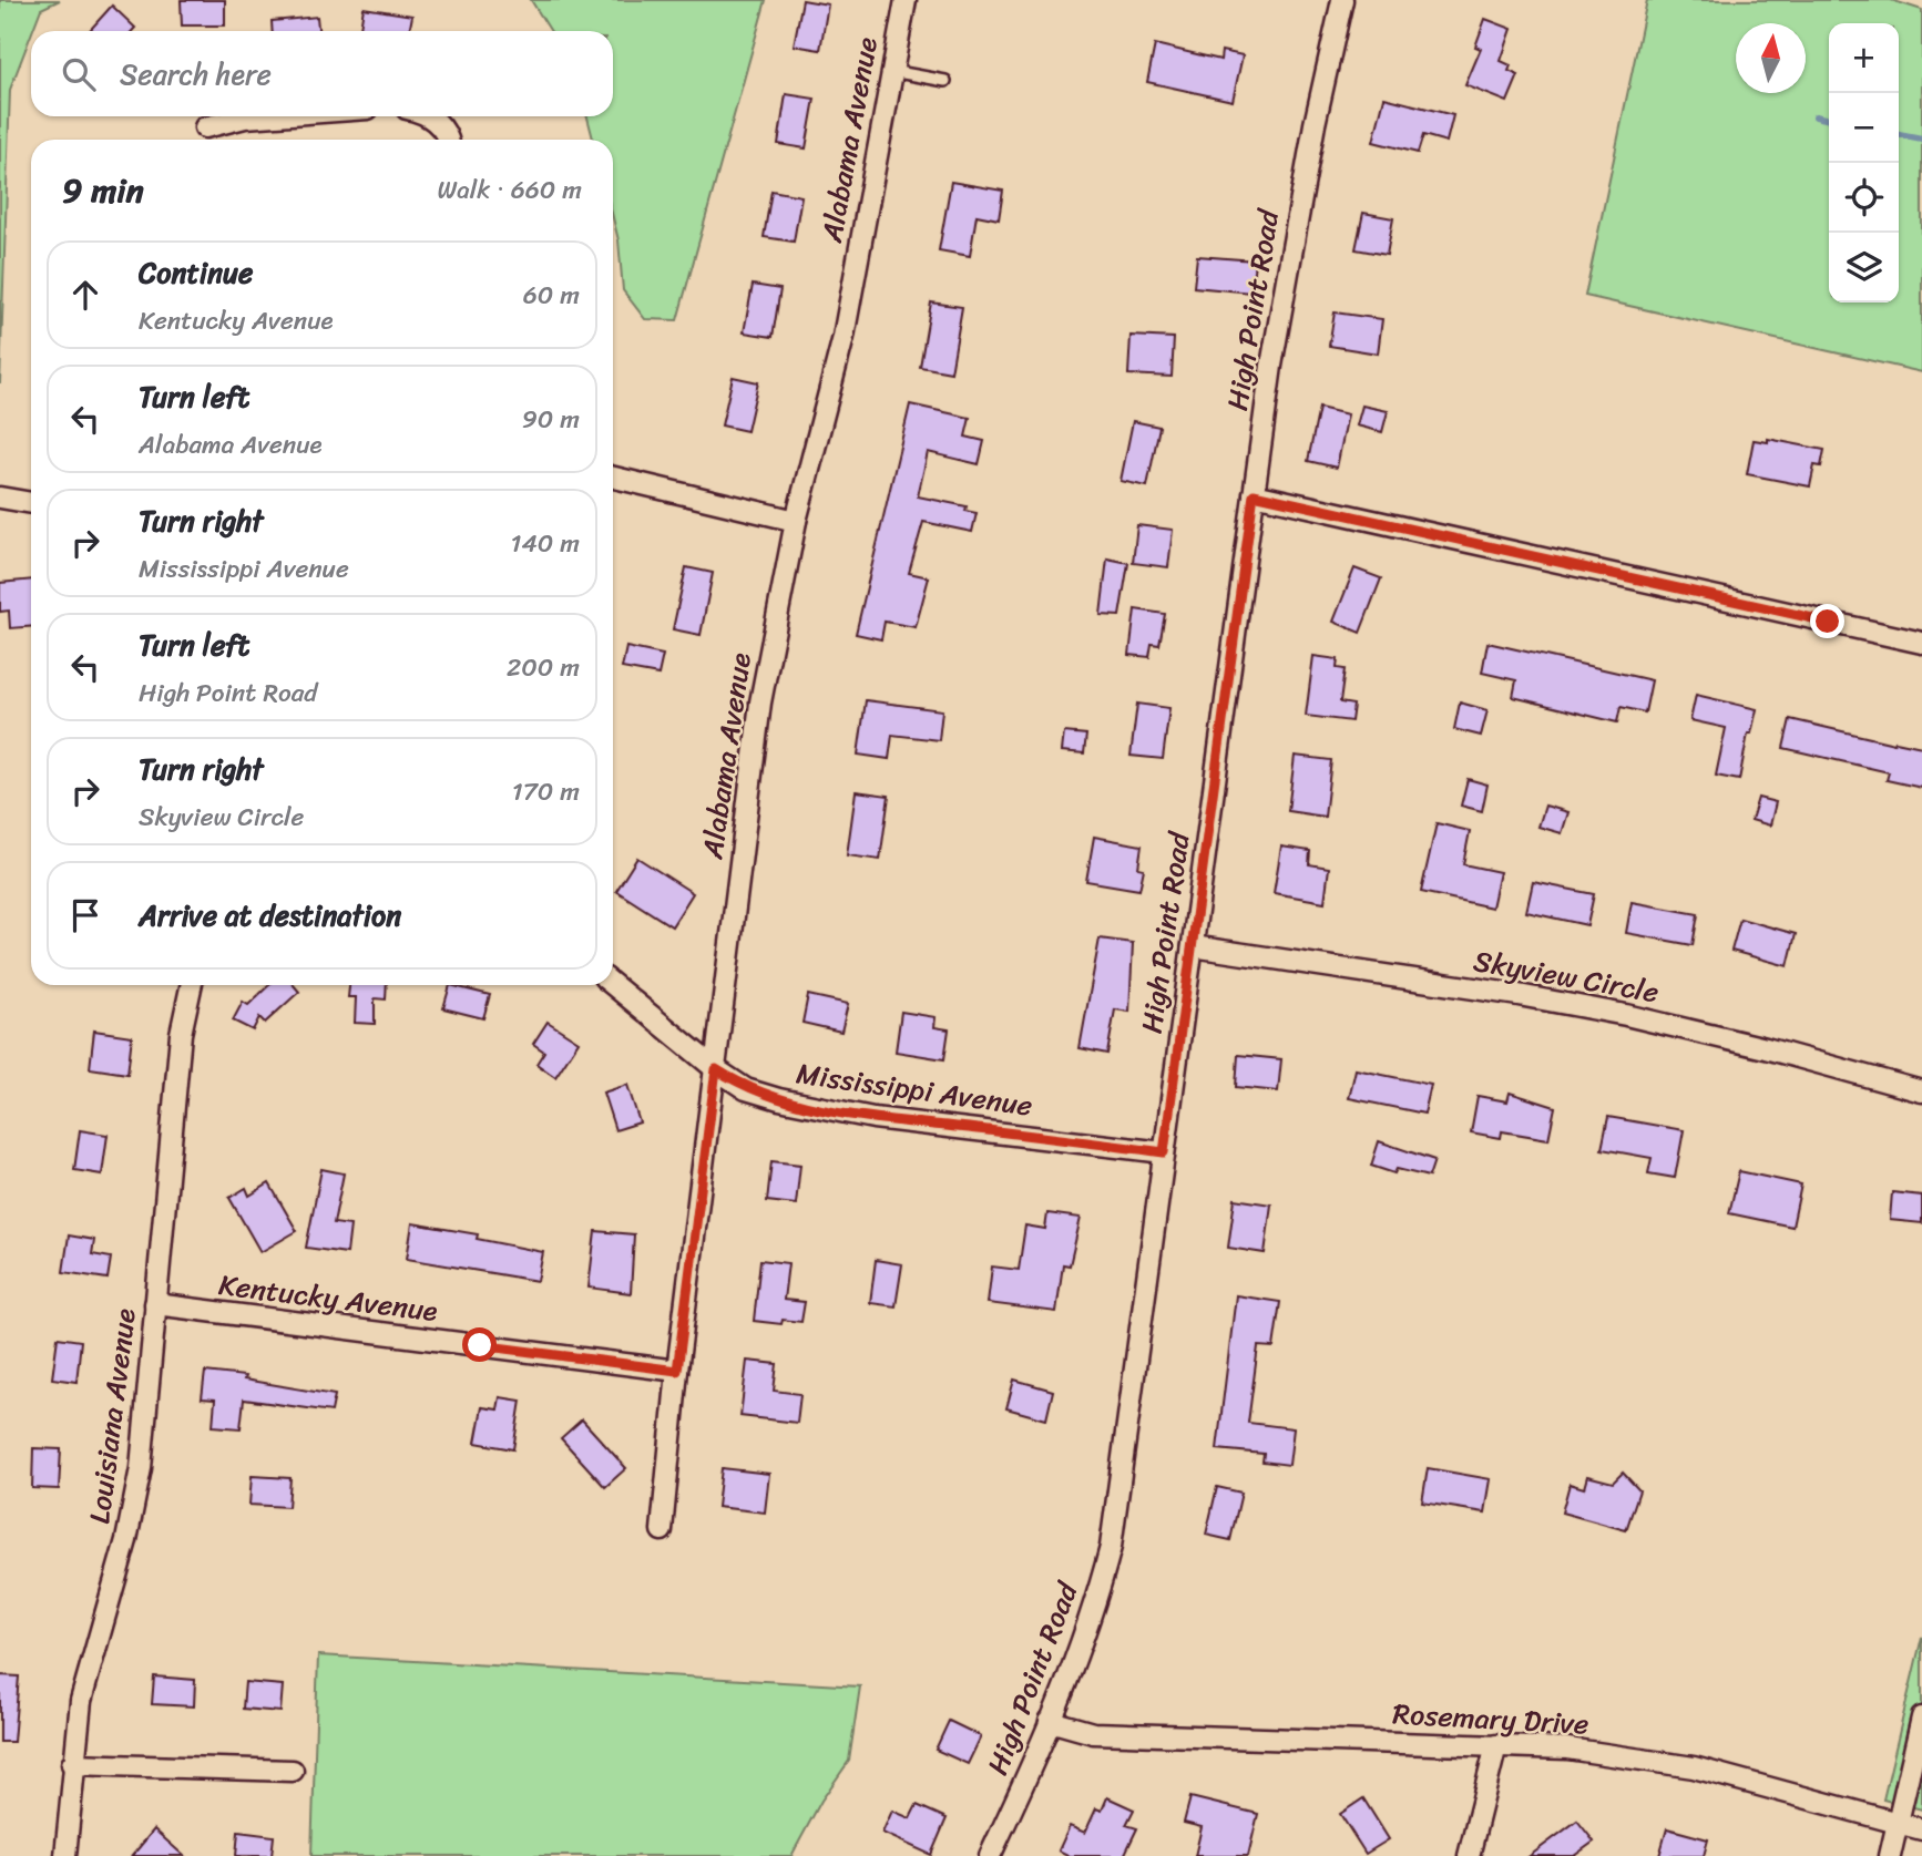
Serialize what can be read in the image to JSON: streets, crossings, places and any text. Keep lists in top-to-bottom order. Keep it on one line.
{"streets":{"street":["Alabama Avenue","High Point Road","Skyview Circle","Mississippi Avenue","Kentucky Avenue","Louisiana Avenue","Rosemary Drive"]},"crossings":[["Alabama Avenue","Mississippi Avenue"],["Alabama Avenue","Kentucky Avenue"],["High Point Road","Skyview Circle"],["High Point Road","Mississippi Avenue"],["High Point Road","Rosemary Drive"],["Kentucky Avenue","Louisiana Avenue"]],"north":"top","page":{"map_buttons":["+","−"],"search":"Search here","heading":["9 min","Walk · 660 m"],"list":[["Continue","Kentucky Avenue","60 m"],["Turn left","Alabama Avenue","90 m"],["Turn right","Mississippi Avenue","140 m"],["Turn left","High Point Road","200 m"],["Turn right","Skyview Circle","170 m"],"Arrive at destination"]}}
